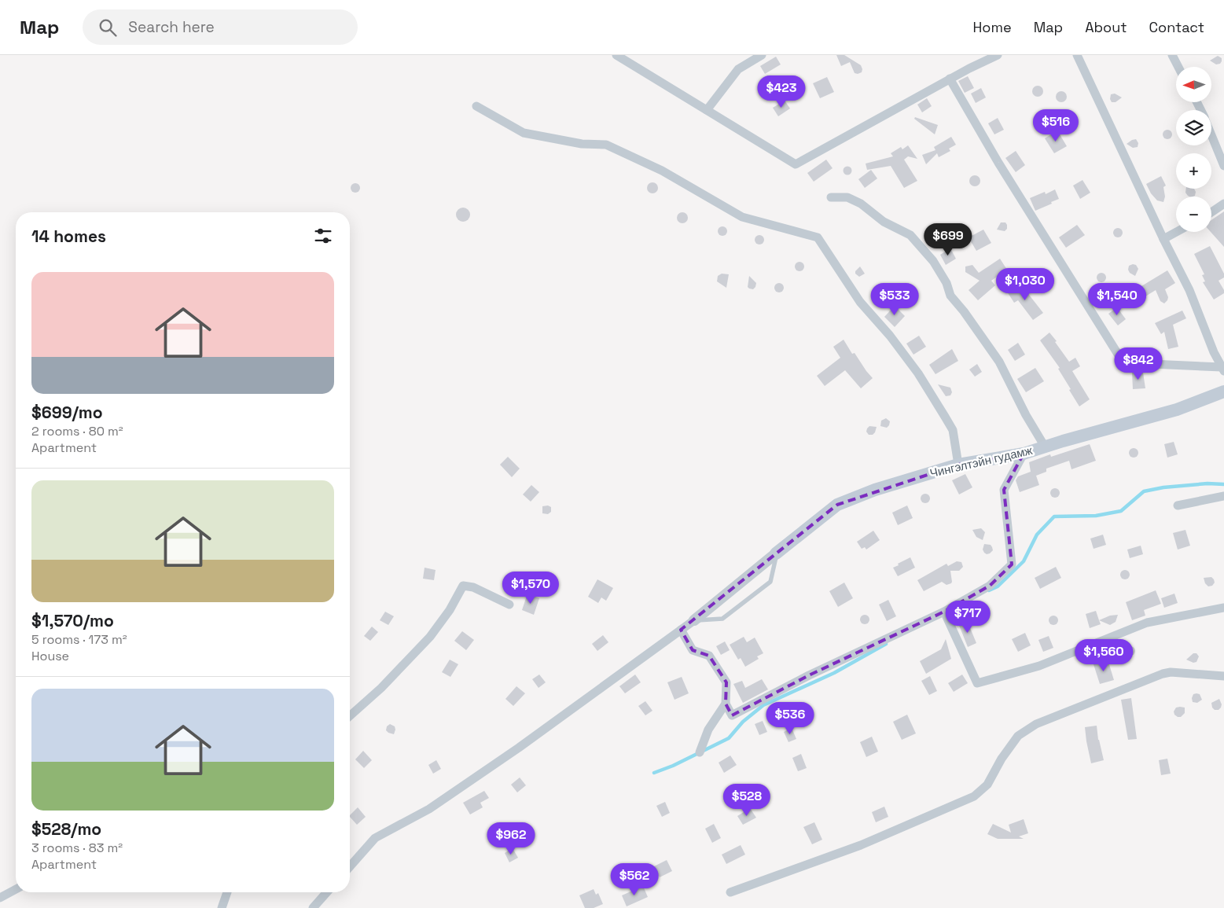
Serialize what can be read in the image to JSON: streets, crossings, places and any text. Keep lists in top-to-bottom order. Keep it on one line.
{"streets":{"main road":["Чингэлтэйн гудамж"]},"north":"left","page":{"header":"Map","search":"Search here","nav":["Home","Map","About","Contact"],"map_buttons":["+","−"],"price":["$423","$516","$699","$1,030","$533","$1,540","$842","$1,570","$717","$1,560","$536","$528","$962","$562"],"heading":"14 homes","list":[{"name":"$699/mo","note":"2 rooms · 80 m² · Apartment"},{"name":"$1,570/mo","note":"5 rooms · 173 m² · House"},{"name":"$528/mo","note":"3 rooms · 83 m² · Apartment"}]}}
